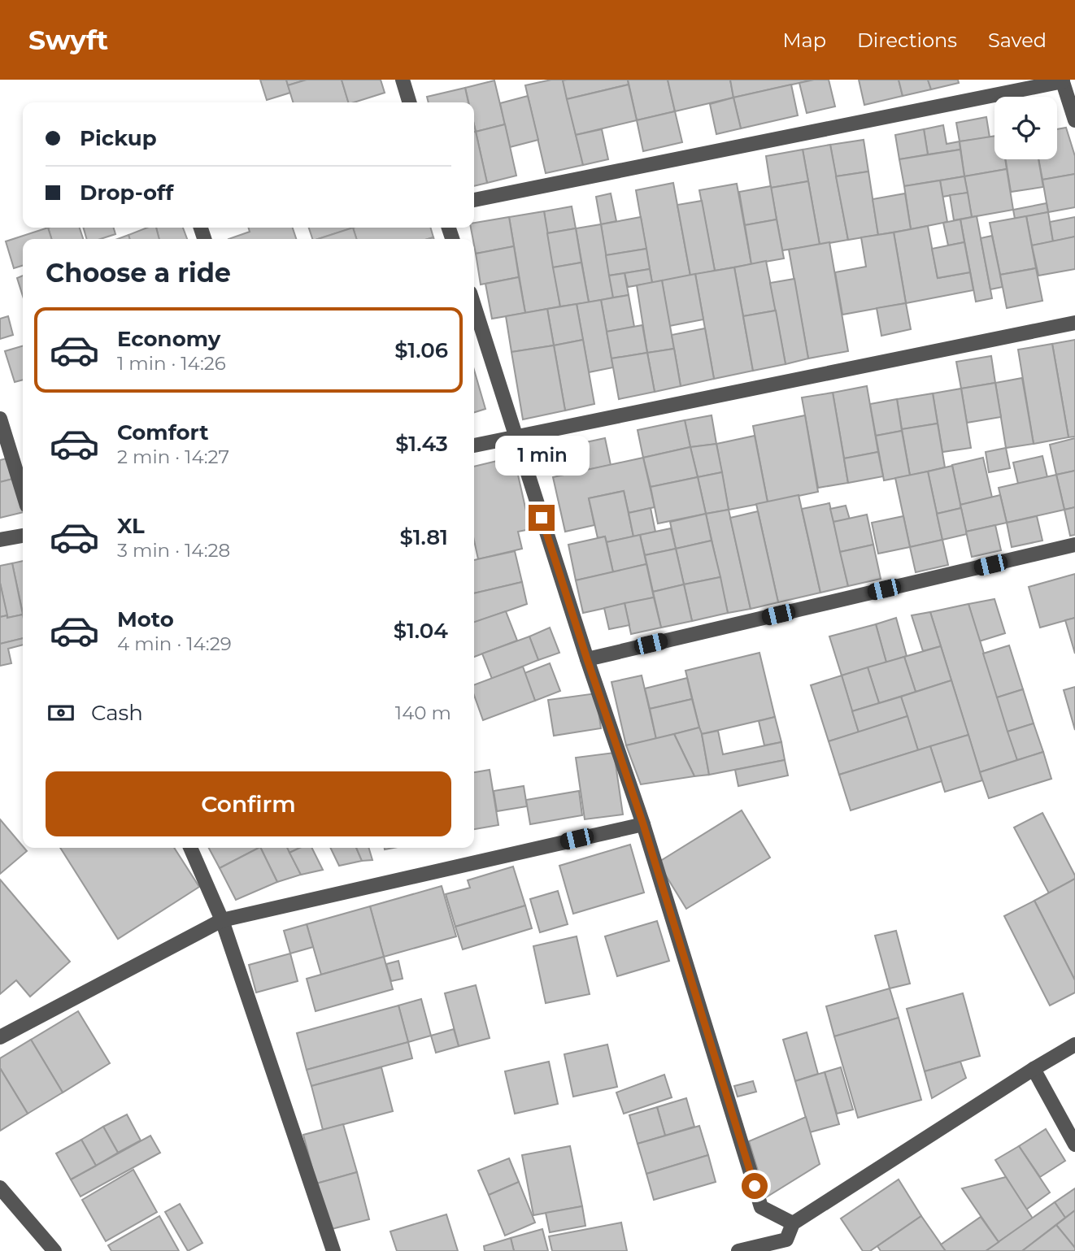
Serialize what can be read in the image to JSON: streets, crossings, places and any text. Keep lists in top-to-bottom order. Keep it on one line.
{"page":{"header":"Swyft","nav":["Map","Directions","Saved"],"banner":["Pickup","Drop-off"],"heading":"Choose a ride","list":[{"name":"Economy","note":"1 min · 14:26","value":"$1.06"},{"name":"Comfort","note":"2 min · 14:27","value":"$1.43"},{"name":"XL","note":"3 min · 14:28","value":"$1.81"},{"name":"Moto","note":"4 min · 14:29","value":"$1.04"}],"bubble":"1 min","pay":["Cash","140 m"],"buttons":"Confirm"}}
